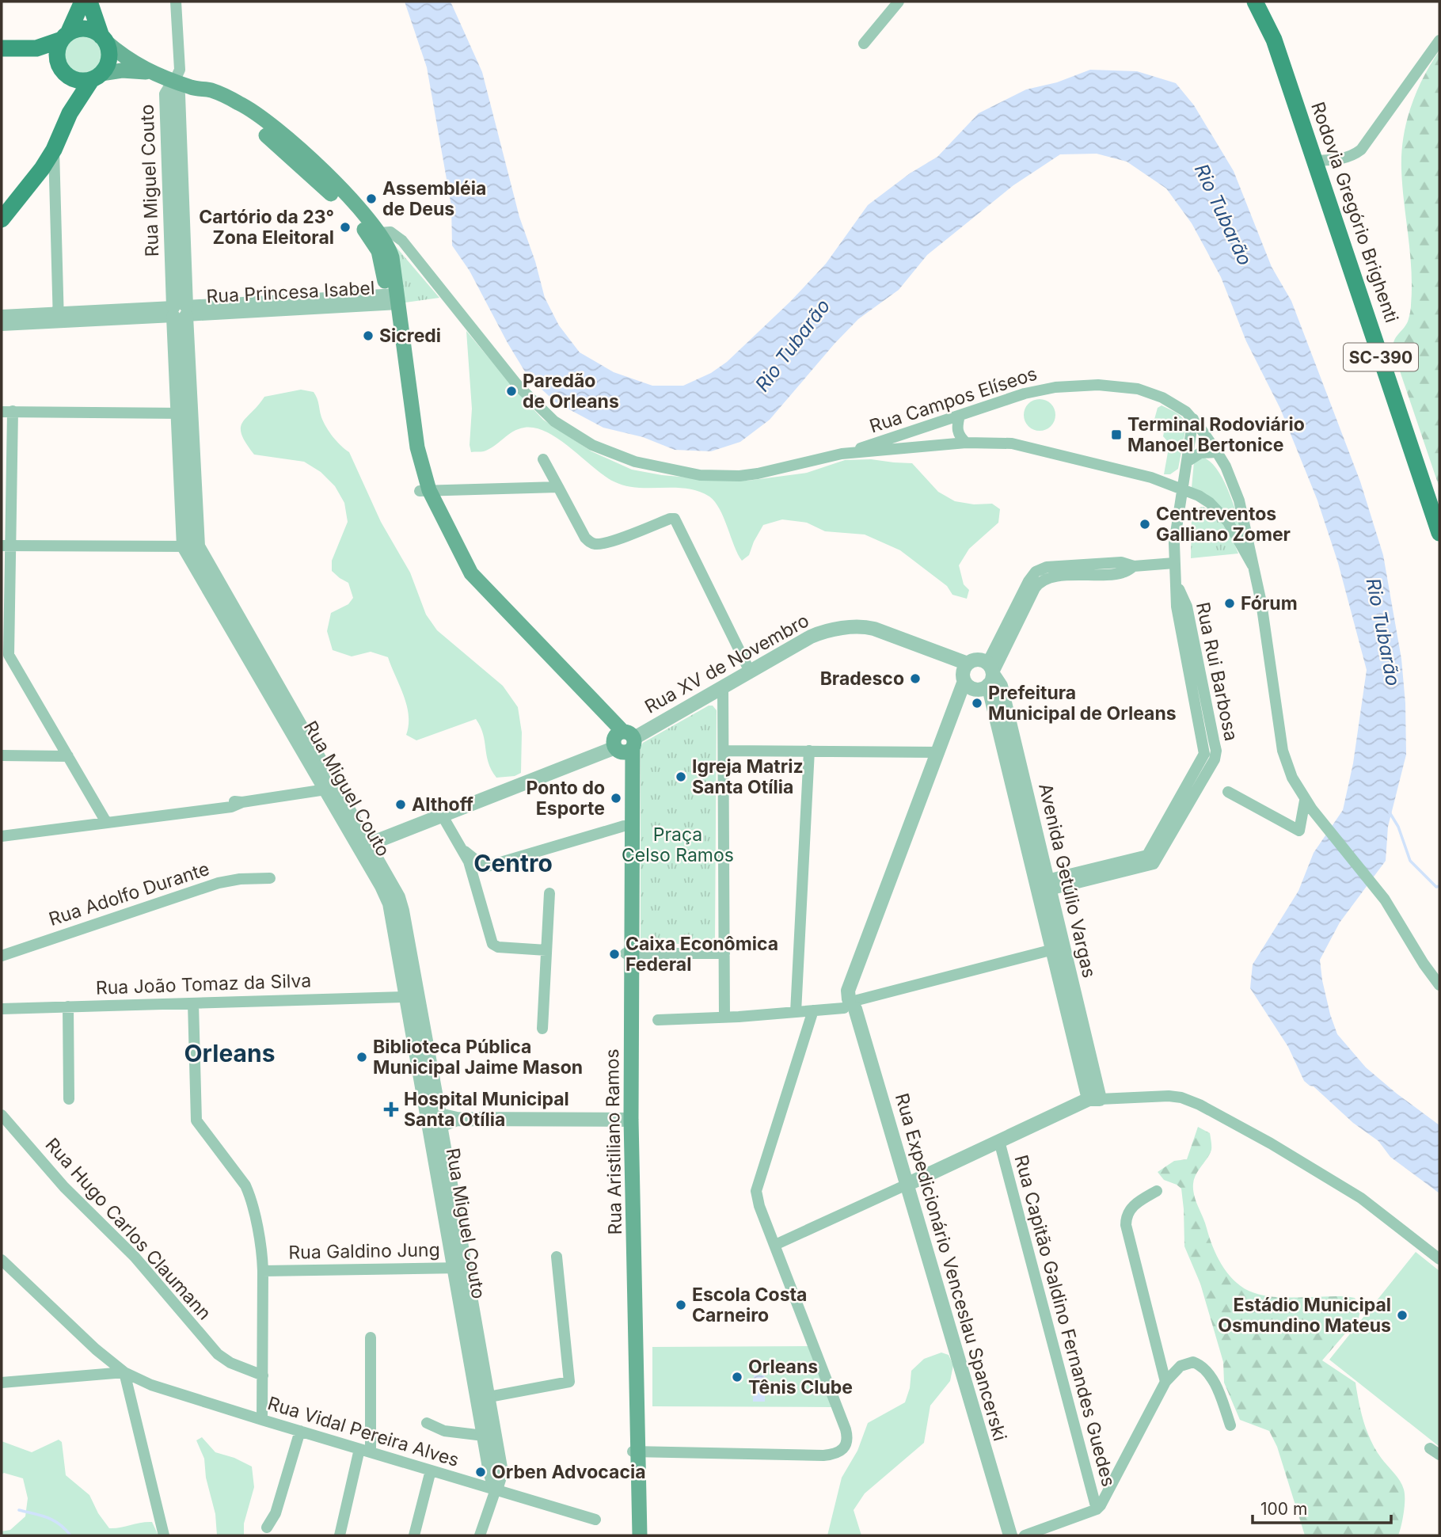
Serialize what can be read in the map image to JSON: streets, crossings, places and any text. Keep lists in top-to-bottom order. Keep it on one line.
{"streets":{"main road":["Rodovia Gregório Brighenti","SC-390","Rua Aristiliano Ramos"],"street":["Rua Miguel Couto","Rua Princesa Isabel","Rua Campos Elíseos","Rua XV de Novembro","Rua Rui Barbosa","Avenida Getúlio Vargas","Rua Adolfo Durante","Rua João Tomaz da Silva","Rua Hugo Carlos Claumann","Rua Galdino Jung","Rua Expedicionário Venceslau Spancerski","Rua Capitão Galdino Fernandes Guedes","Rua Vidal Pereira Alves"]},"crossings":[["Rua Miguel Couto","Rua Princesa Isabel"],["Rua Miguel Couto","Rua XV de Novembro"],["Rua Miguel Couto","Rua João Tomaz da Silva"],["Rua Miguel Couto","Rua Galdino Jung"],["Rua Miguel Couto","Rua Vidal Pereira Alves"],["Rua Campos Elíseos","Rua Rui Barbosa"],["Rua XV de Novembro","Avenida Getúlio Vargas"],["Rua XV de Novembro","Rua Aristiliano Ramos"],["Rua XV de Novembro","Rua Expedicionário Venceslau Spancerski"],["Rua Rui Barbosa","Avenida Getúlio Vargas"],["Avenida Getúlio Vargas","Rua Expedicionário Venceslau Spancerski"]],"districts":["Centro","Orleans"],"water":["Rio Tubarão"],"parks":["Praça Celso Ramos"],"places":{"other":["Assembléia de Deus","Cartório da 23° Zona Eleitoral","Sicredi","Paredão de Orleans","Centreventos Galliano Zomer","Fórum","Bradesco","Prefeitura Municipal de Orleans","Igreja Matriz Santa Otília","Ponto do Esporte","Althoff","Caixa Econômica Federal","Biblioteca Pública Municipal Jaime Mason","Escola Costa Carneiro","Estádio Municipal Osmundino Mateus","Orleans Tênis Clube","Orben Advocacia"],"transit":["Terminal Rodoviário Manoel Bertonice"],"health":["Hospital Municipal Santa Otília"]},"scale_bar":"100 m"}
